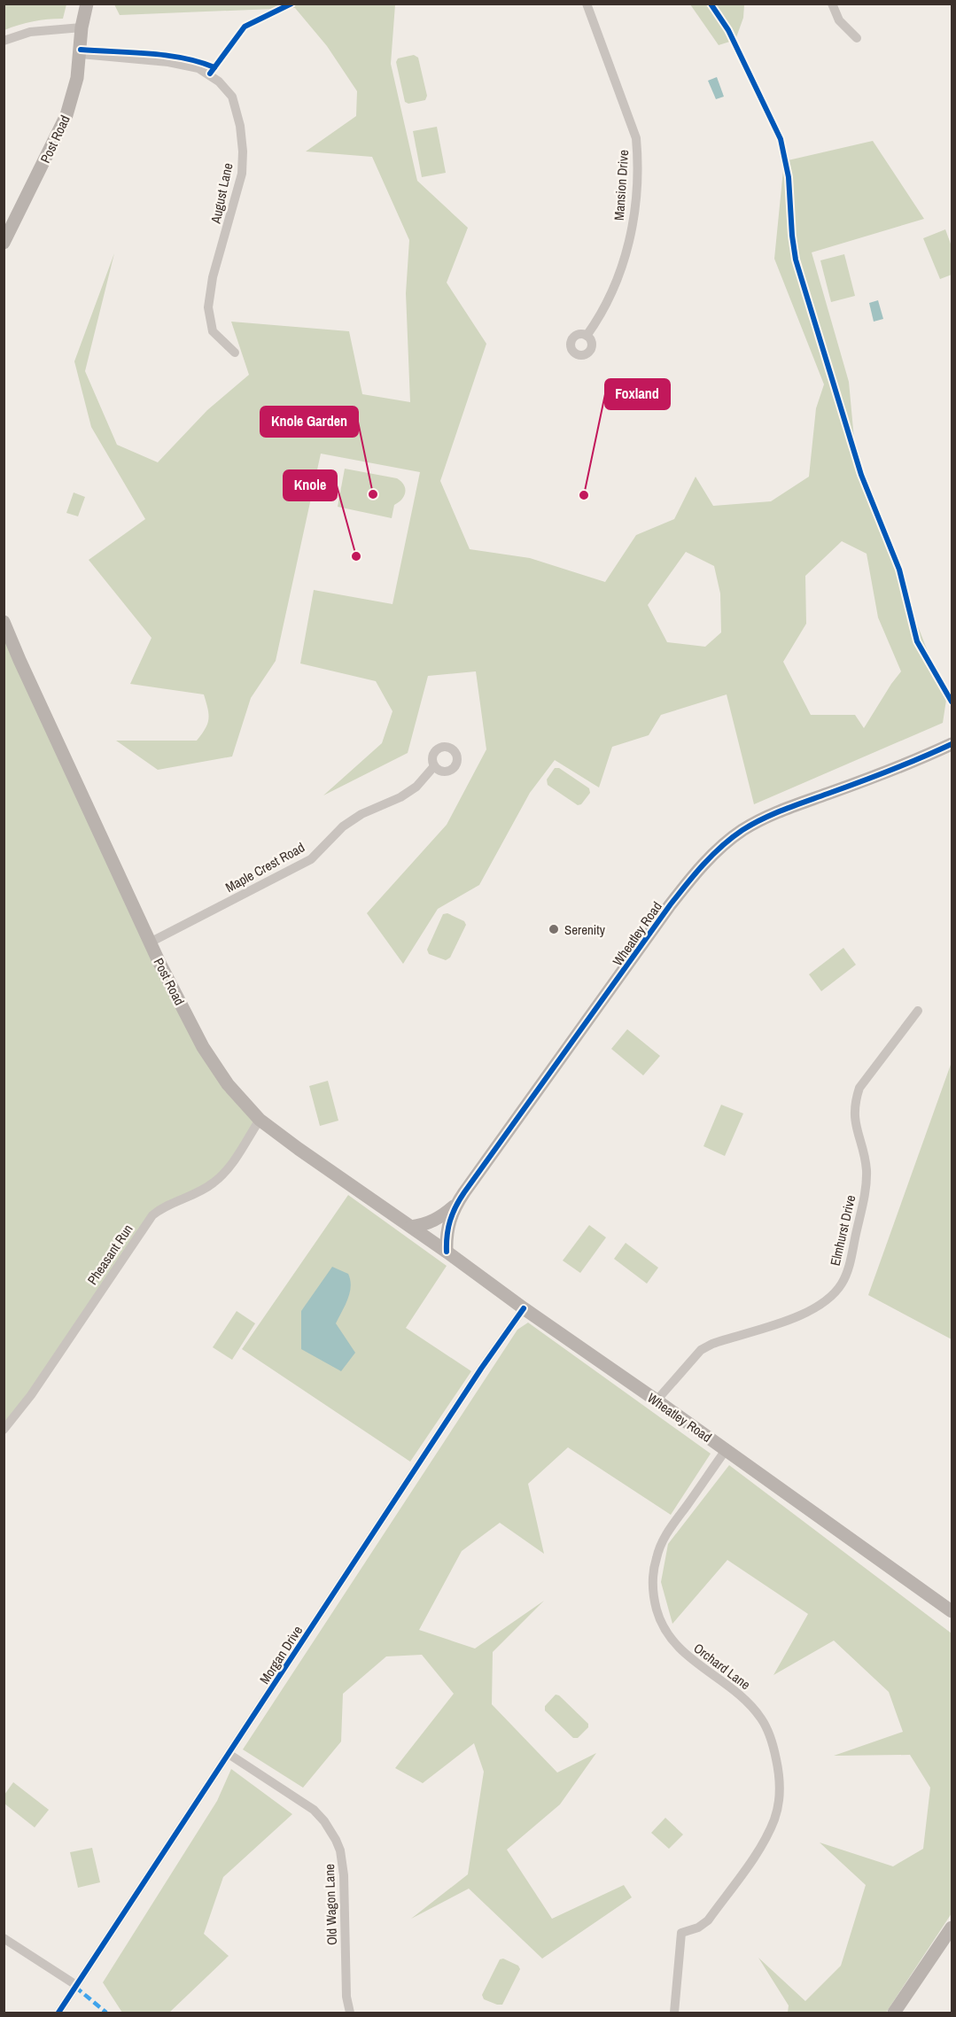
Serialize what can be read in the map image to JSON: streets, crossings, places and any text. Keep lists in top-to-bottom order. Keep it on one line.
{"streets":{"main road":["Post Road","Wheatley Road"],"street":["Mansion Drive","August Lane","Maple Crest Road","Elmhurst Drive","Pheasant Run","Morgan Drive","Orchard Lane","Old Wagon Lane"]},"crossings":[["Post Road","August Lane"],["Post Road","Maple Crest Road"],["Post Road","Wheatley Road"],["Post Road","Pheasant Run"],["Wheatley Road","Elmhurst Drive"],["Wheatley Road","Morgan Drive"],["Wheatley Road","Orchard Lane"],["Morgan Drive","Old Wagon Lane"]],"places":["Knole Garden","Foxland","Knole","Serenity"]}
